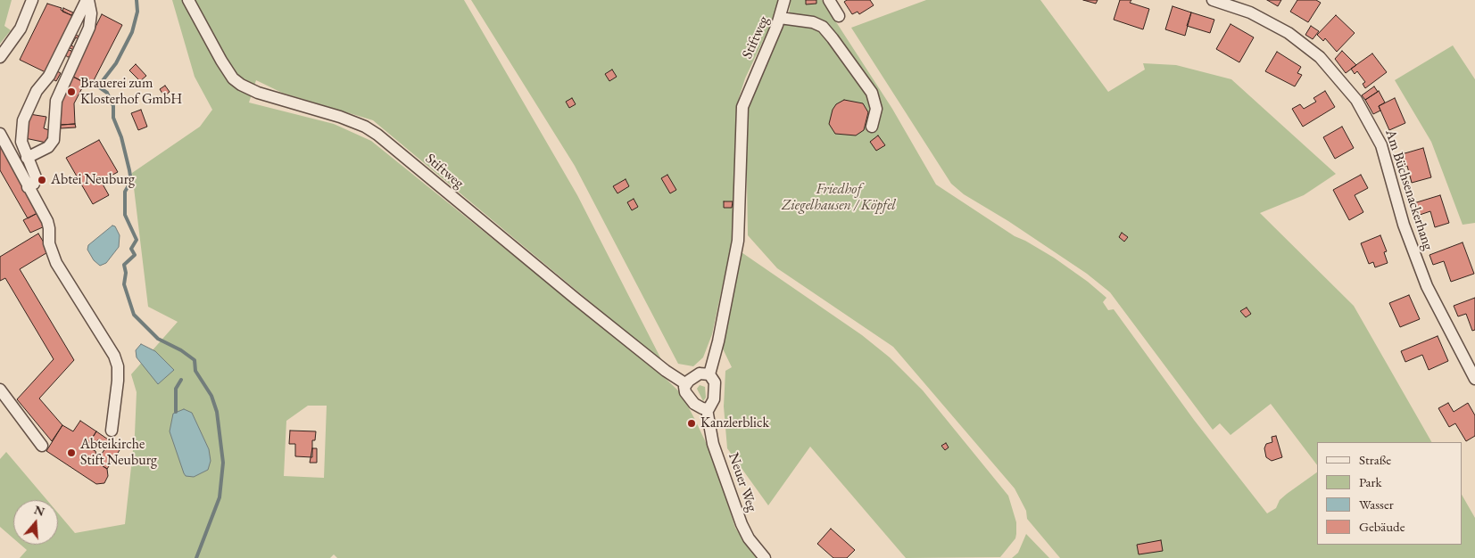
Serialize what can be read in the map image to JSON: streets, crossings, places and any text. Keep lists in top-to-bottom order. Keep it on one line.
{"streets":{"street":["Stiftweg","Am Büchsenackerhang","Neuer Weg"]},"crossings":[["Stiftweg","Neuer Weg"]],"parks":["Friedhof Ziegelhausen / Köpfel"],"places":["Brauerei zum Klosterhof GmbH","Abtei Neuburg","Kanzlerblick","Abteikirche Stift Neuburg"],"legend":["Straße","Park","Wasser","Gebäude"],"north":"top"}
